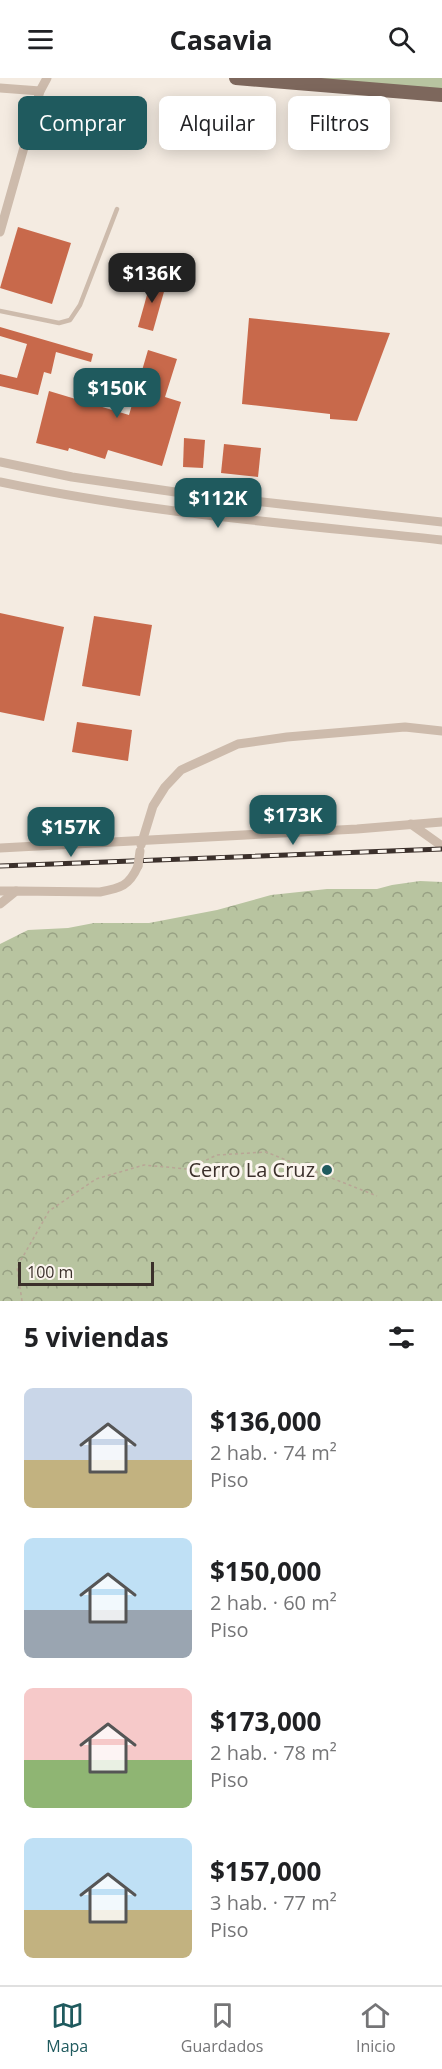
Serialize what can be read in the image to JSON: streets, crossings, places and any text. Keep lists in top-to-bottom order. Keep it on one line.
{"places":["Cerro La Cruz"],"scale_bar":"100 m","page":{"header":"Casavia","chip":["Comprar","Alquilar","Filtros"],"price":["$136K","$150K","$112K","$173K","$157K"],"scale":"100 m","heading":"5 viviendas","list":[{"name":"$136,000","note":"2 hab. · 74 m² · Piso"},{"name":"$150,000","note":"2 hab. · 60 m² · Piso"},{"name":"$173,000","note":"2 hab. · 78 m² · Piso"},{"name":"$157,000","note":"3 hab. · 77 m² · Piso"}],"tabs":["Mapa","Guardados","Inicio"]}}
